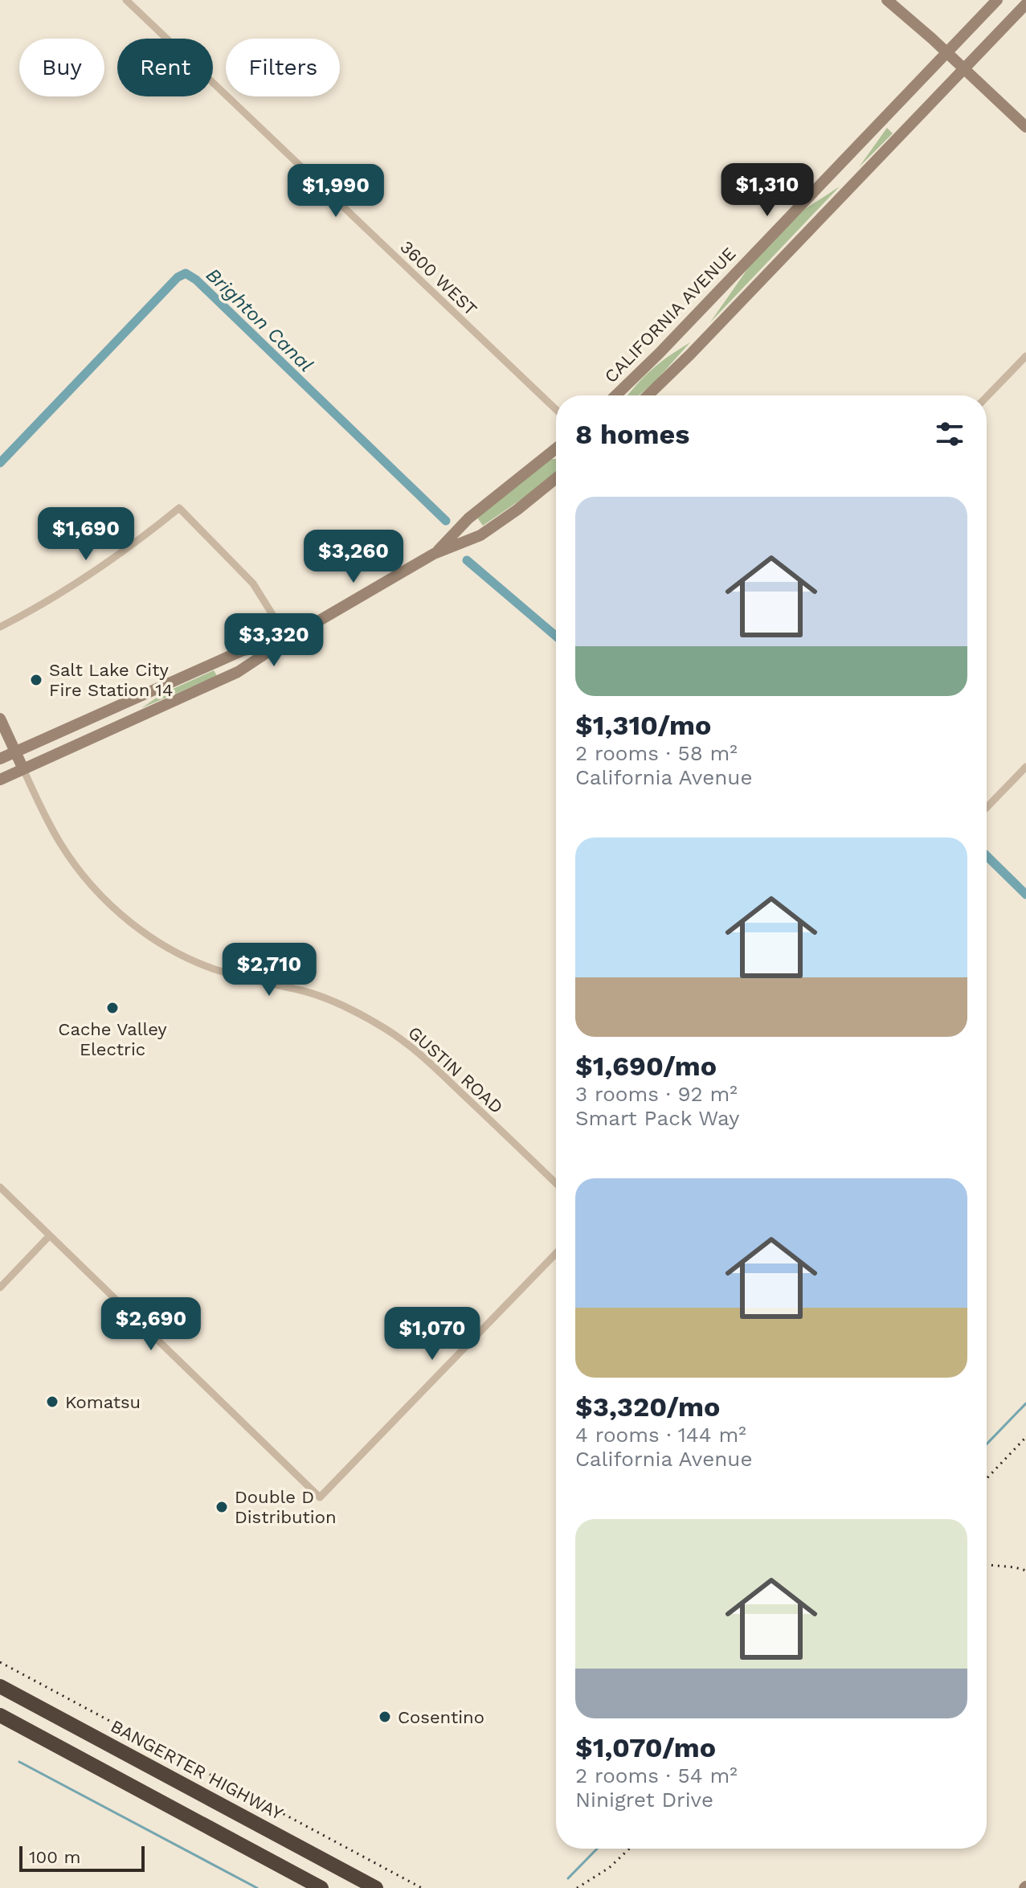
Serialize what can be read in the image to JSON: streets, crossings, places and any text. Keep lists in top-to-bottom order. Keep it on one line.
{"streets":{"highway":["BANGERTER HIGHWAY"],"main road":["CALIFORNIA AVENUE"],"street":["3600 WEST","GUSTIN ROAD"]},"water":["Brighton Canal"],"places":["Salt Lake City Fire Station 14","Cache Valley Electric","Komatsu","Double D Distribution","Cosentino"],"scale_bar":"100 m","page":{"chip":["Buy","Rent","Filters"],"price":["$1,310","$1,990","$1,690","$3,260","$3,320","$2,710","$2,690","$1,070"],"heading":"8 homes","list":[{"name":"$1,310/mo","note":"2 rooms · 58 m² · California Avenue"},{"name":"$1,690/mo","note":"3 rooms · 92 m² · Smart Pack Way"},{"name":"$3,320/mo","note":"4 rooms · 144 m² · California Avenue"},{"name":"$1,070/mo","note":"2 rooms · 54 m² · Ninigret Drive"}],"scale":"100 m"}}
